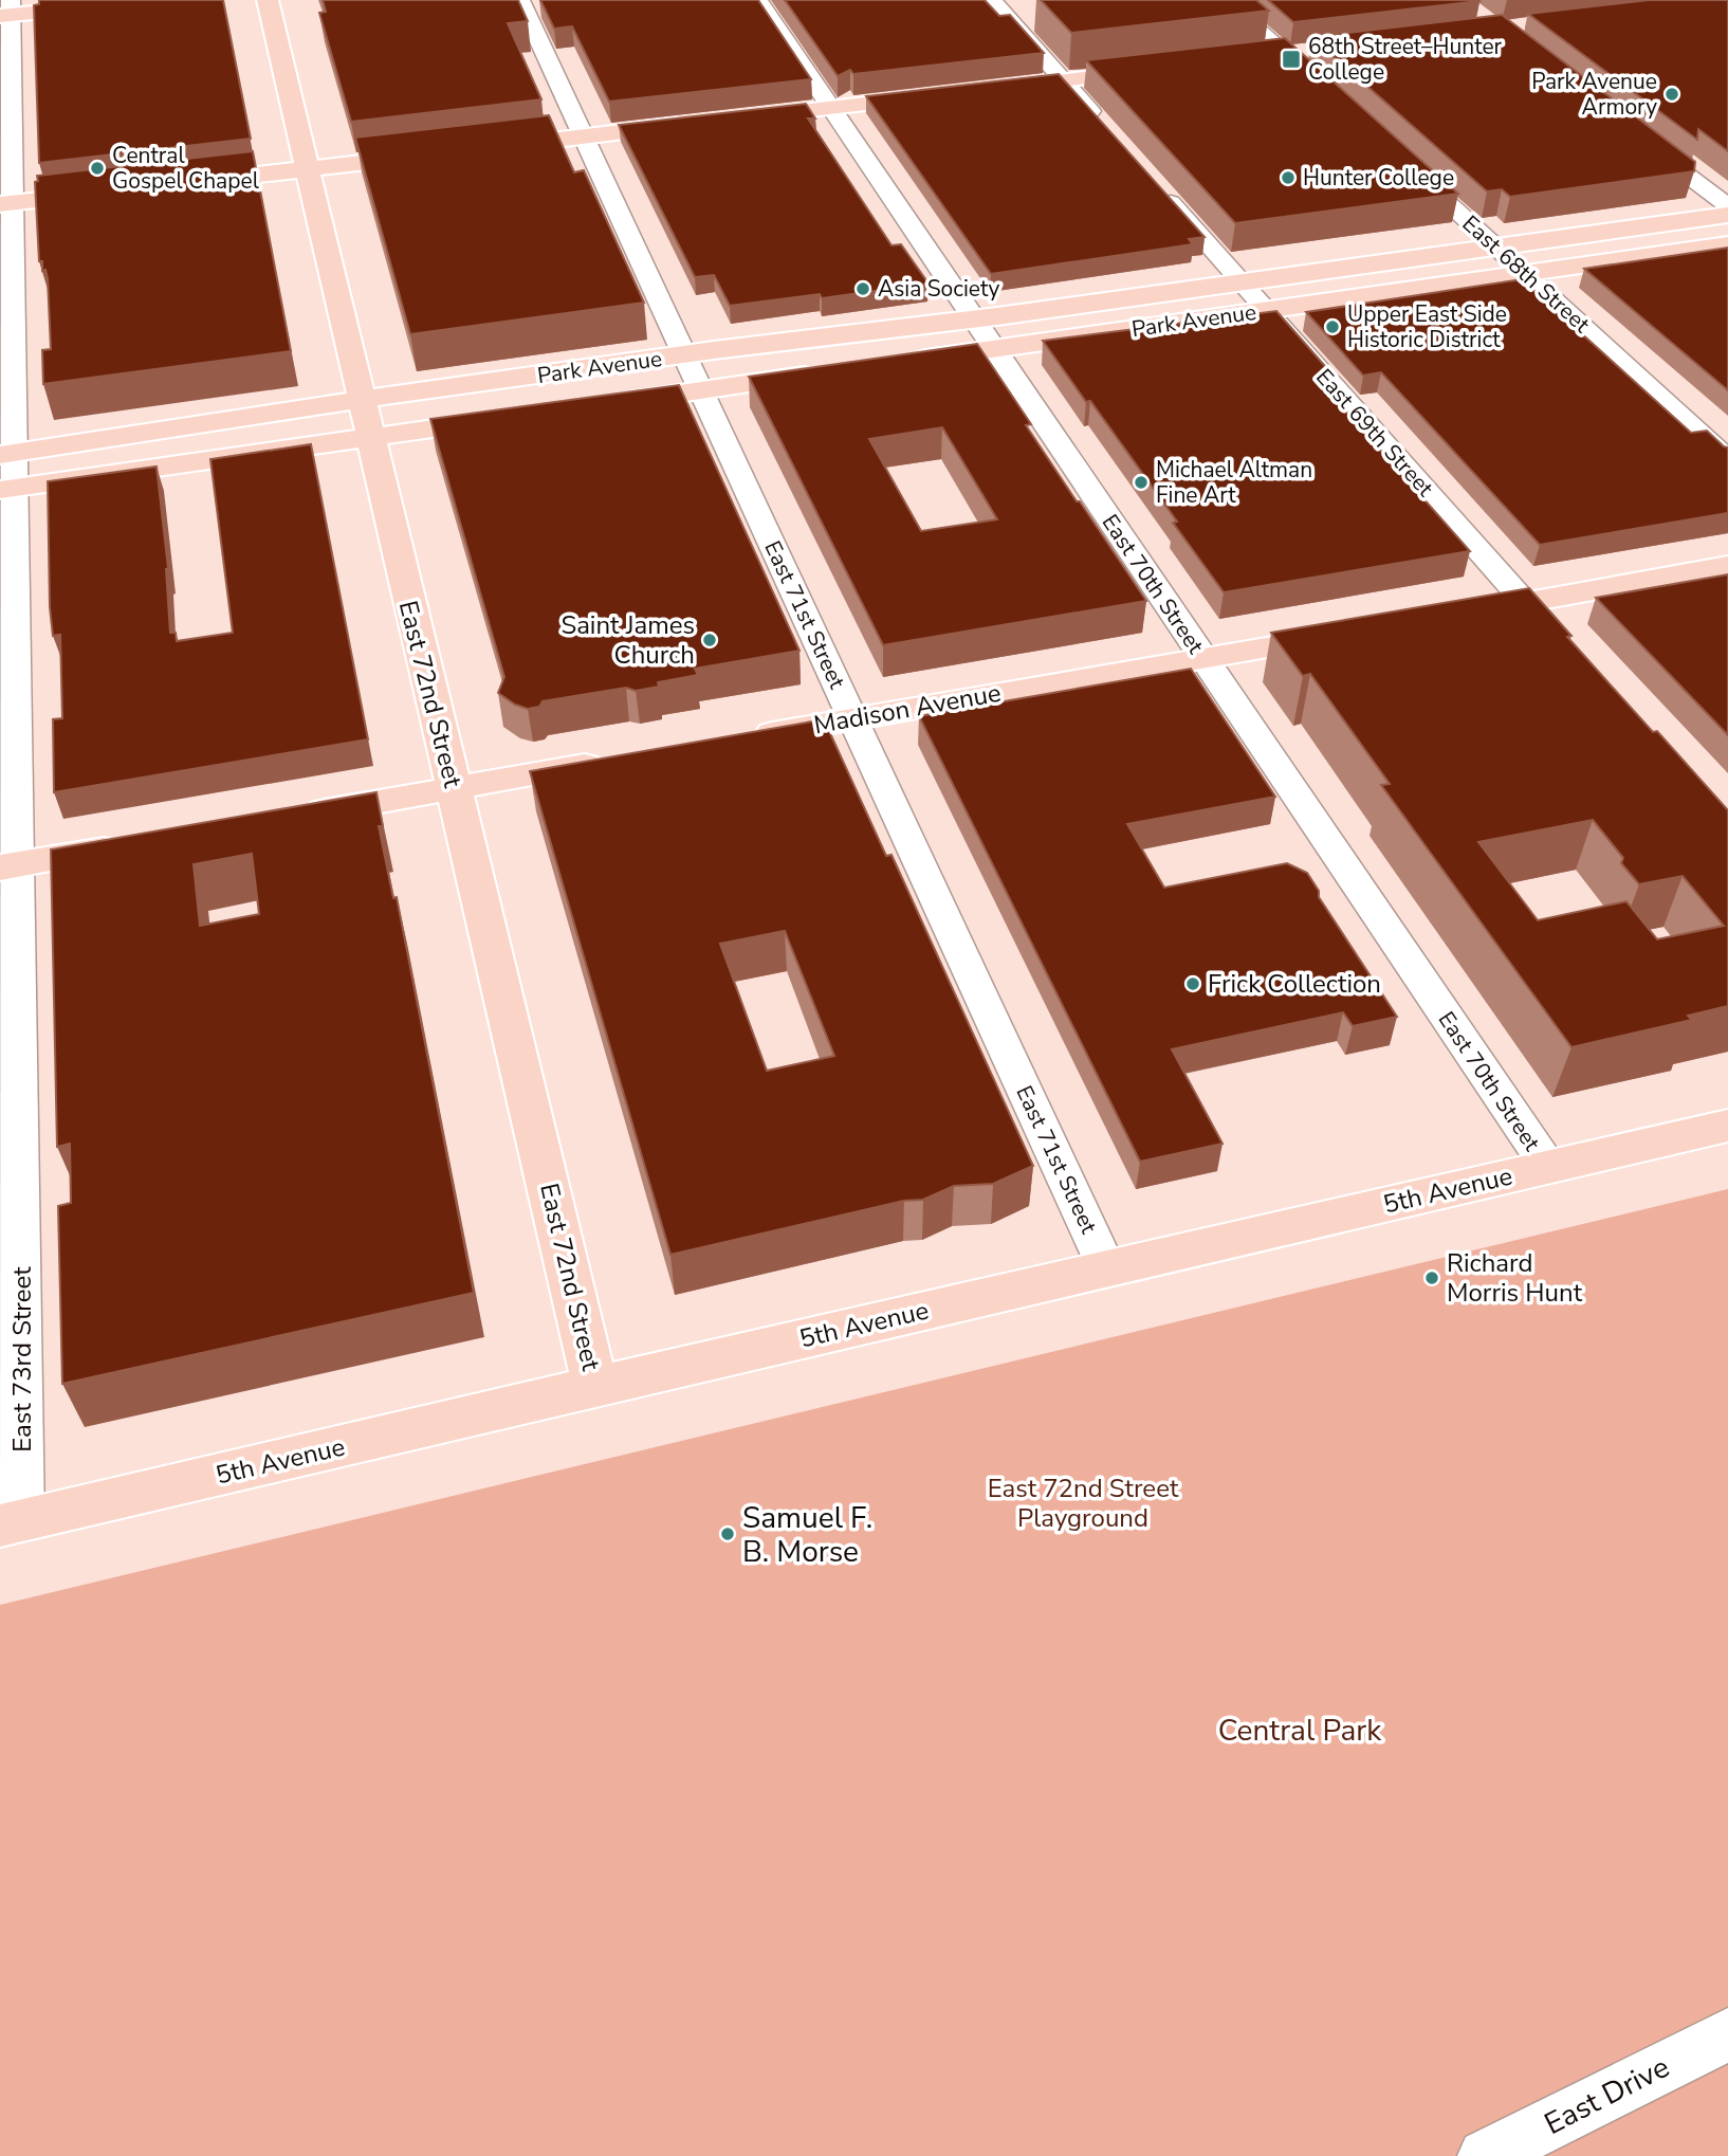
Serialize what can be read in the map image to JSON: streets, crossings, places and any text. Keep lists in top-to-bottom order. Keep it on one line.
{"streets":{"main road":["Park Avenue","East 72nd Street","Madison Avenue","5th Avenue"],"street":["East 68th Street","East 69th Street","East 70th Street","East 71st Street","East 73rd Street","East Drive"]},"crossings":[["East 68th Street","Park Avenue"],["Park Avenue","East 69th Street"],["Park Avenue","East 70th Street"],["Park Avenue","East 71st Street"],["Park Avenue","East 72nd Street"],["Park Avenue","East 73rd Street"],["East 70th Street","Madison Avenue"],["East 70th Street","5th Avenue"],["East 71st Street","Madison Avenue"],["East 71st Street","5th Avenue"],["East 72nd Street","5th Avenue"],["5th Avenue","East 73rd Street"]],"parks":["East 72nd Street Playground","Central Park"],"places":{"transit":["68th Street–Hunter College"],"other":["Park Avenue Armory","Central Gospel Chapel","Hunter College","Asia Society","Upper East Side Historic District","Michael Altman Fine Art","Saint James Church","Frick Collection","Richard Morris Hunt","Samuel F. B. Morse"]}}
